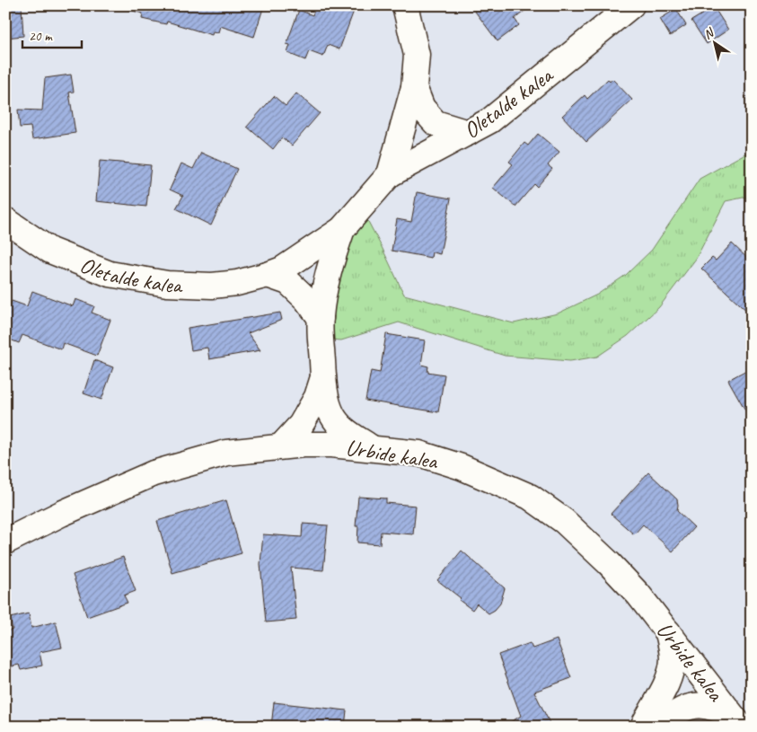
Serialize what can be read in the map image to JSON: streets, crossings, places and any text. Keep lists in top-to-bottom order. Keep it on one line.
{"streets":{"street":["Oletalde kalea","Urbide kalea"]},"scale_bar":"20 m","north":"top left"}
